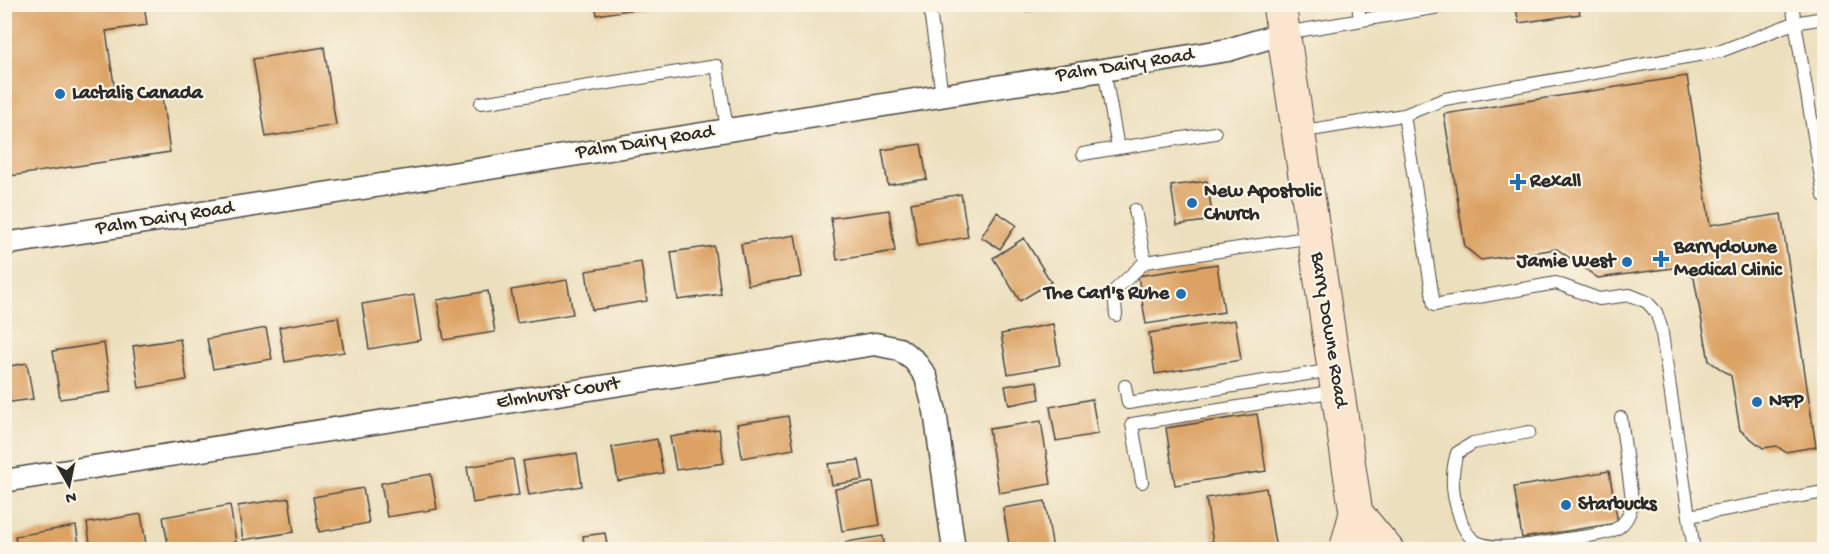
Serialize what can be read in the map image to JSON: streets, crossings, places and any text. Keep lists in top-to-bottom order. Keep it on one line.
{"streets":{"main road":["Barry Downe Road"],"street":["Palm Dairy Road","Elmhurst Court"]},"crossings":[["Palm Dairy Road","Barry Downe Road"]],"places":{"other":["Lactalis Canada","New Apostolic Church","Jamie West","The Carl's Ruhe","NFP","Starbucks"],"health":["Rexall","Barrydowne Medical Clinic"]},"north":"bottom"}
